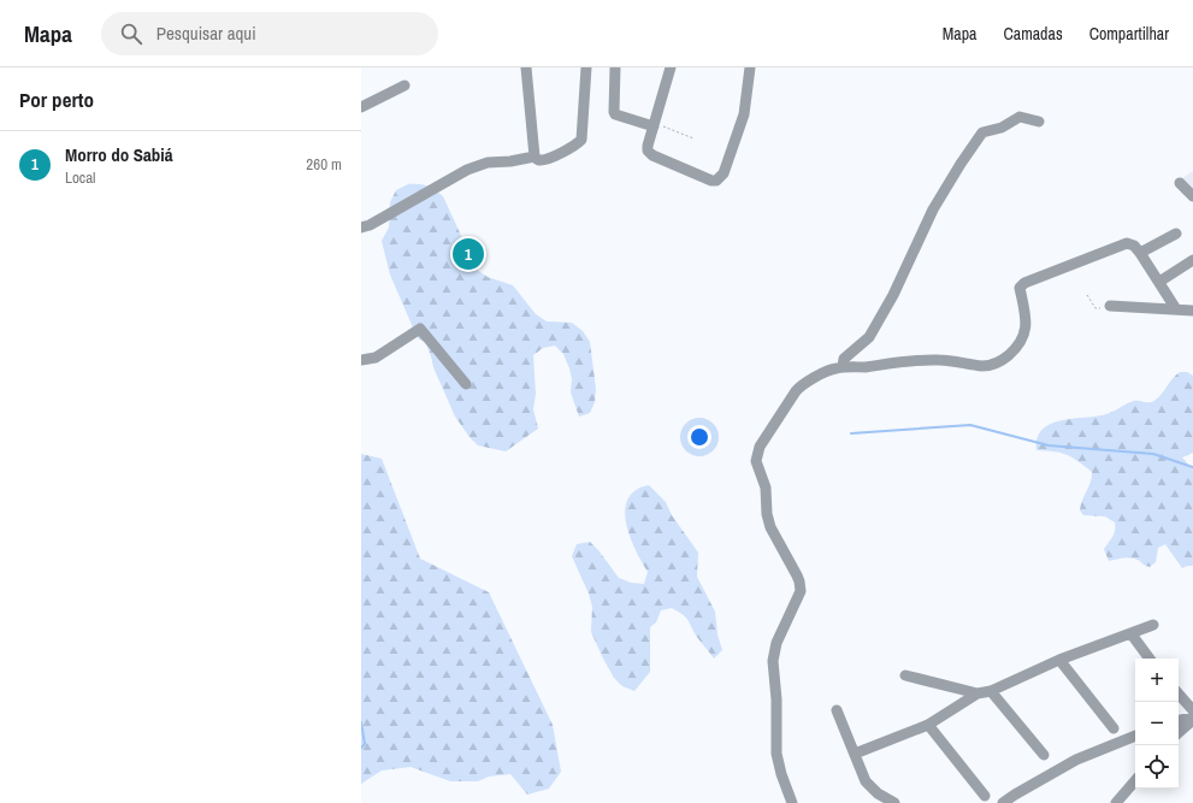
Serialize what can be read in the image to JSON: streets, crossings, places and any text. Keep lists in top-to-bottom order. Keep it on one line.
{"page":{"header":"Mapa","search":"Pesquisar aqui","nav":["Mapa","Camadas","Compartilhar"],"heading":"Por perto","list":[{"mark":"1","name":"Morro do Sabiá","note":"Local","value":"260 m"}],"pins":"1","map_buttons":["+","−"]}}
